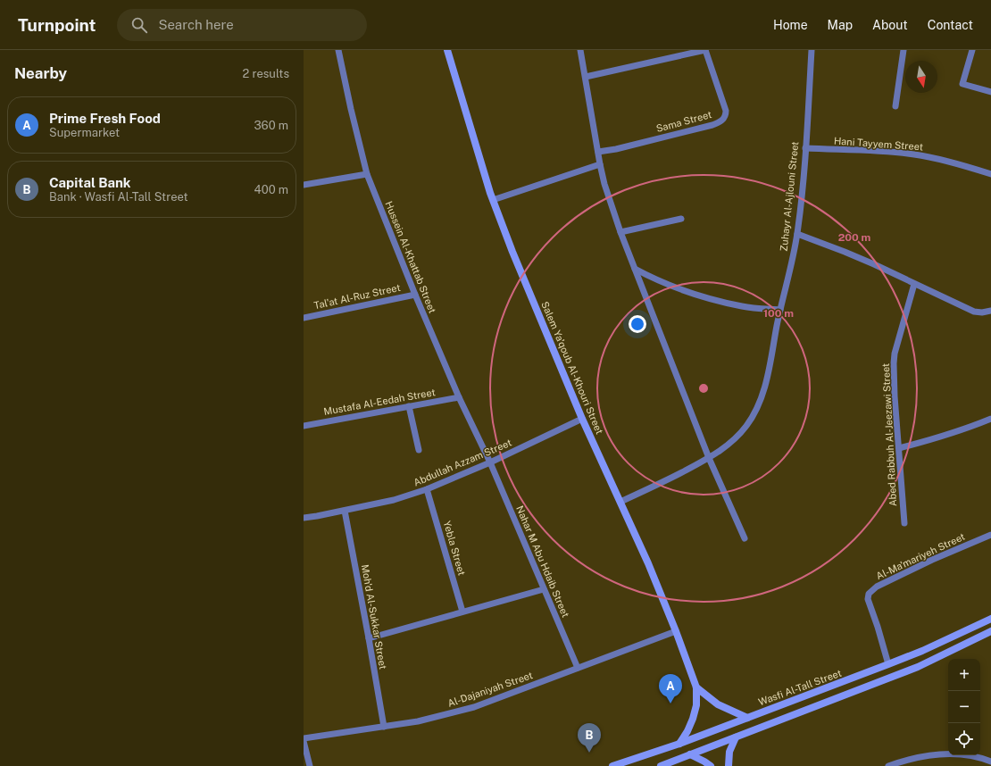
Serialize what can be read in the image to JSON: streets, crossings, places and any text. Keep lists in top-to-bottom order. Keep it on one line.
{"streets":{"street":["Sama Street","Hani Tayyem Street","Zuhayr Al-Ajlouni Street","Hussein Al-Khattab Street","Tal'at Al-Ruz Street","Salem Ya'qoub Al-Khouri Street","Mustafa Al-Eedah Street","Abed Rabbuh Al-Jeezawi Street","Abdullah Azzam Street","Yebla Street","Al-Ma'mariyeh Street","Nahar M Abu Hdaib Street","Moh'd Al-Sukkar Street","Wasfi Al-Tall Street","Al-Dajaniyah Street"]},"crossings":[["Hani Tayyem Street","Zuhayr Al-Ajlouni Street"],["Zuhayr Al-Ajlouni Street","Salem Ya'qoub Al-Khouri Street"],["Hussein Al-Khattab Street","Tal'at Al-Ruz Street"],["Hussein Al-Khattab Street","Mustafa Al-Eedah Street"],["Hussein Al-Khattab Street","Abdullah Azzam Street"],["Hussein Al-Khattab Street","Nahar M Abu Hdaib Street"],["Salem Ya'qoub Al-Khouri Street","Abdullah Azzam Street"],["Salem Ya'qoub Al-Khouri Street","Wasfi Al-Tall Street"],["Salem Ya'qoub Al-Khouri Street","Al-Dajaniyah Street"],["Abdullah Azzam Street","Yebla Street"],["Abdullah Azzam Street","Nahar M Abu Hdaib Street"],["Abdullah Azzam Street","Moh'd Al-Sukkar Street"],["Al-Ma'mariyeh Street","Wasfi Al-Tall Street"],["Nahar M Abu Hdaib Street","Al-Dajaniyah Street"],["Moh'd Al-Sukkar Street","Al-Dajaniyah Street"]],"north":"bottom","page":{"header":"Turnpoint","search":"Search here","nav":["Home","Map","About","Contact"],"heading":["Nearby","2 results"],"list":[{"mark":"A","name":"Prime Fresh Food","note":"Supermarket","value":"360 m"},{"mark":"B","name":"Capital Bank","note":"Bank · Wasfi Al-Tall Street","value":"400 m"}],"map_buttons":["+","−"],"pins":["A","B"]},"rings":["200 m","100 m"]}
